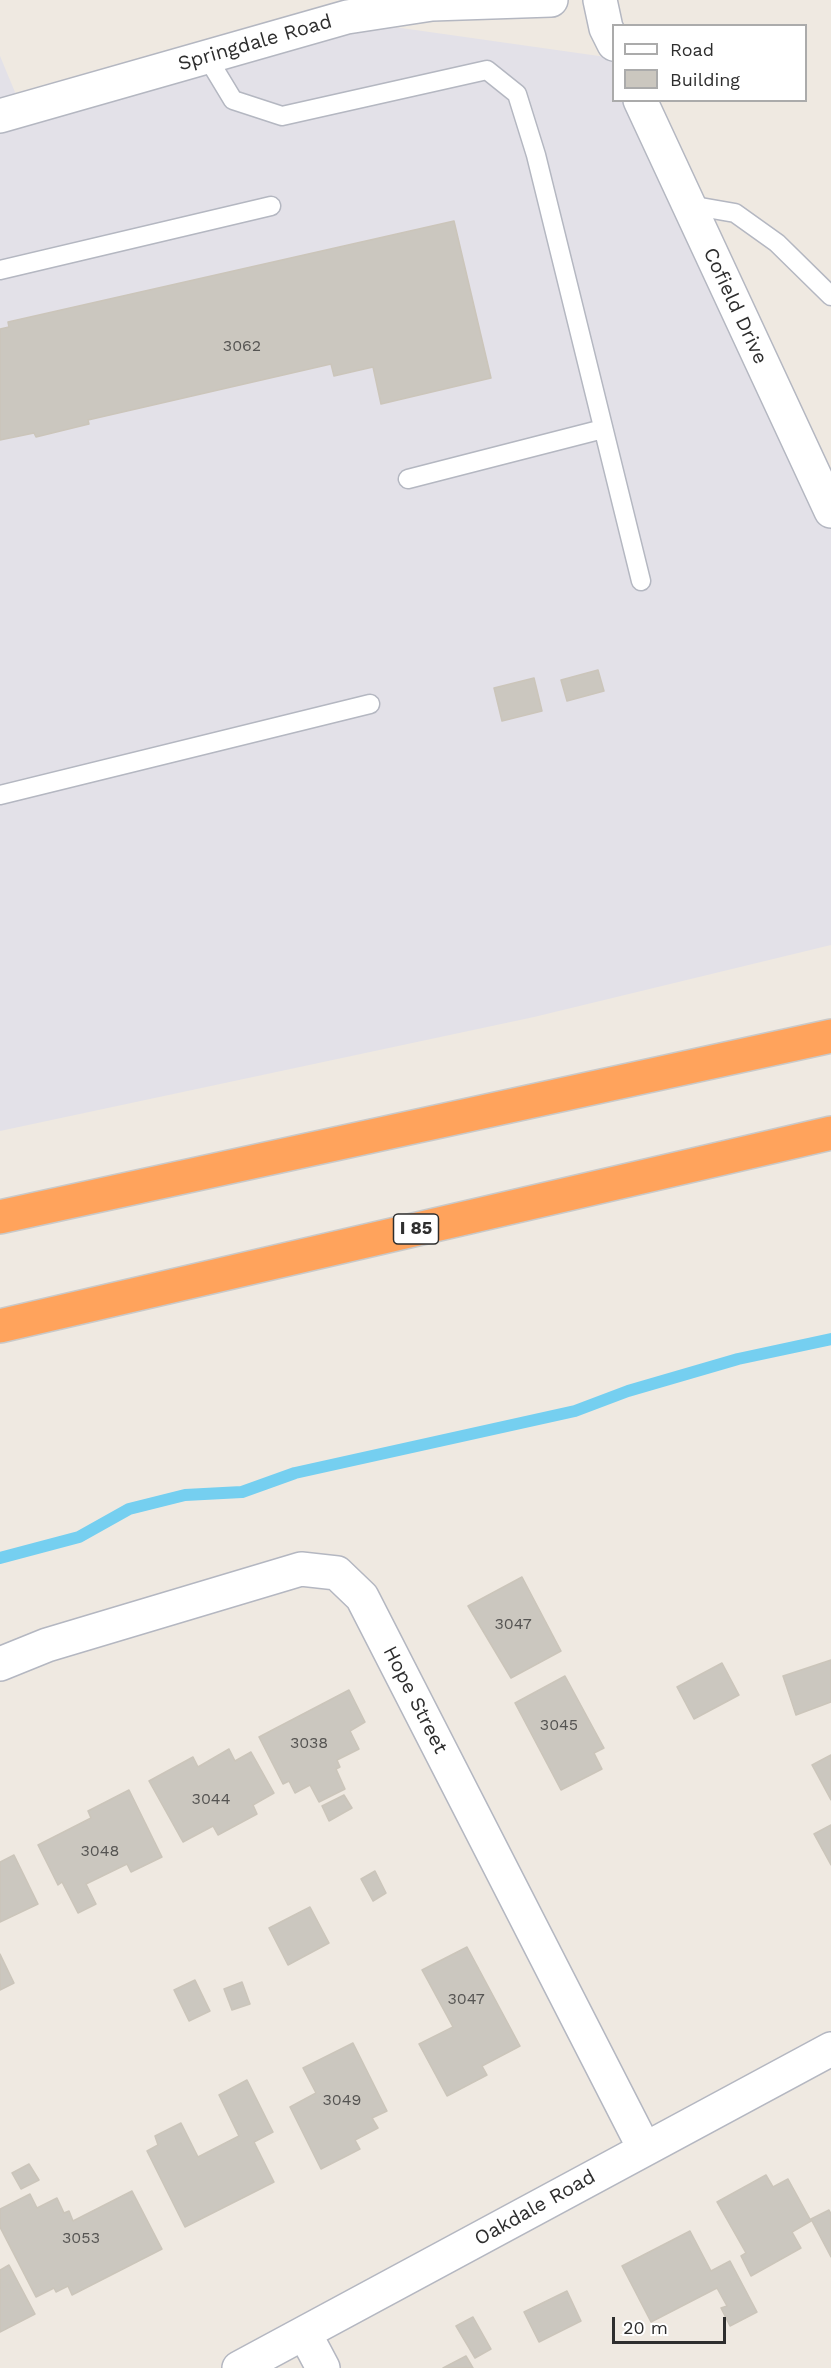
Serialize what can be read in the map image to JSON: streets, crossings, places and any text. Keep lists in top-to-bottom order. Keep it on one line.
{"streets":{"highway":["I 85"],"street":["Springdale Road","Cofield Drive","Hope Street","Oakdale Road"]},"crossings":[["Hope Street","Oakdale Road"]],"house_numbers":["3062","3047","3045","3038","3044","3048","3047","3049","3053"],"legend":["Road","Building"],"scale_bar":"20 m"}
